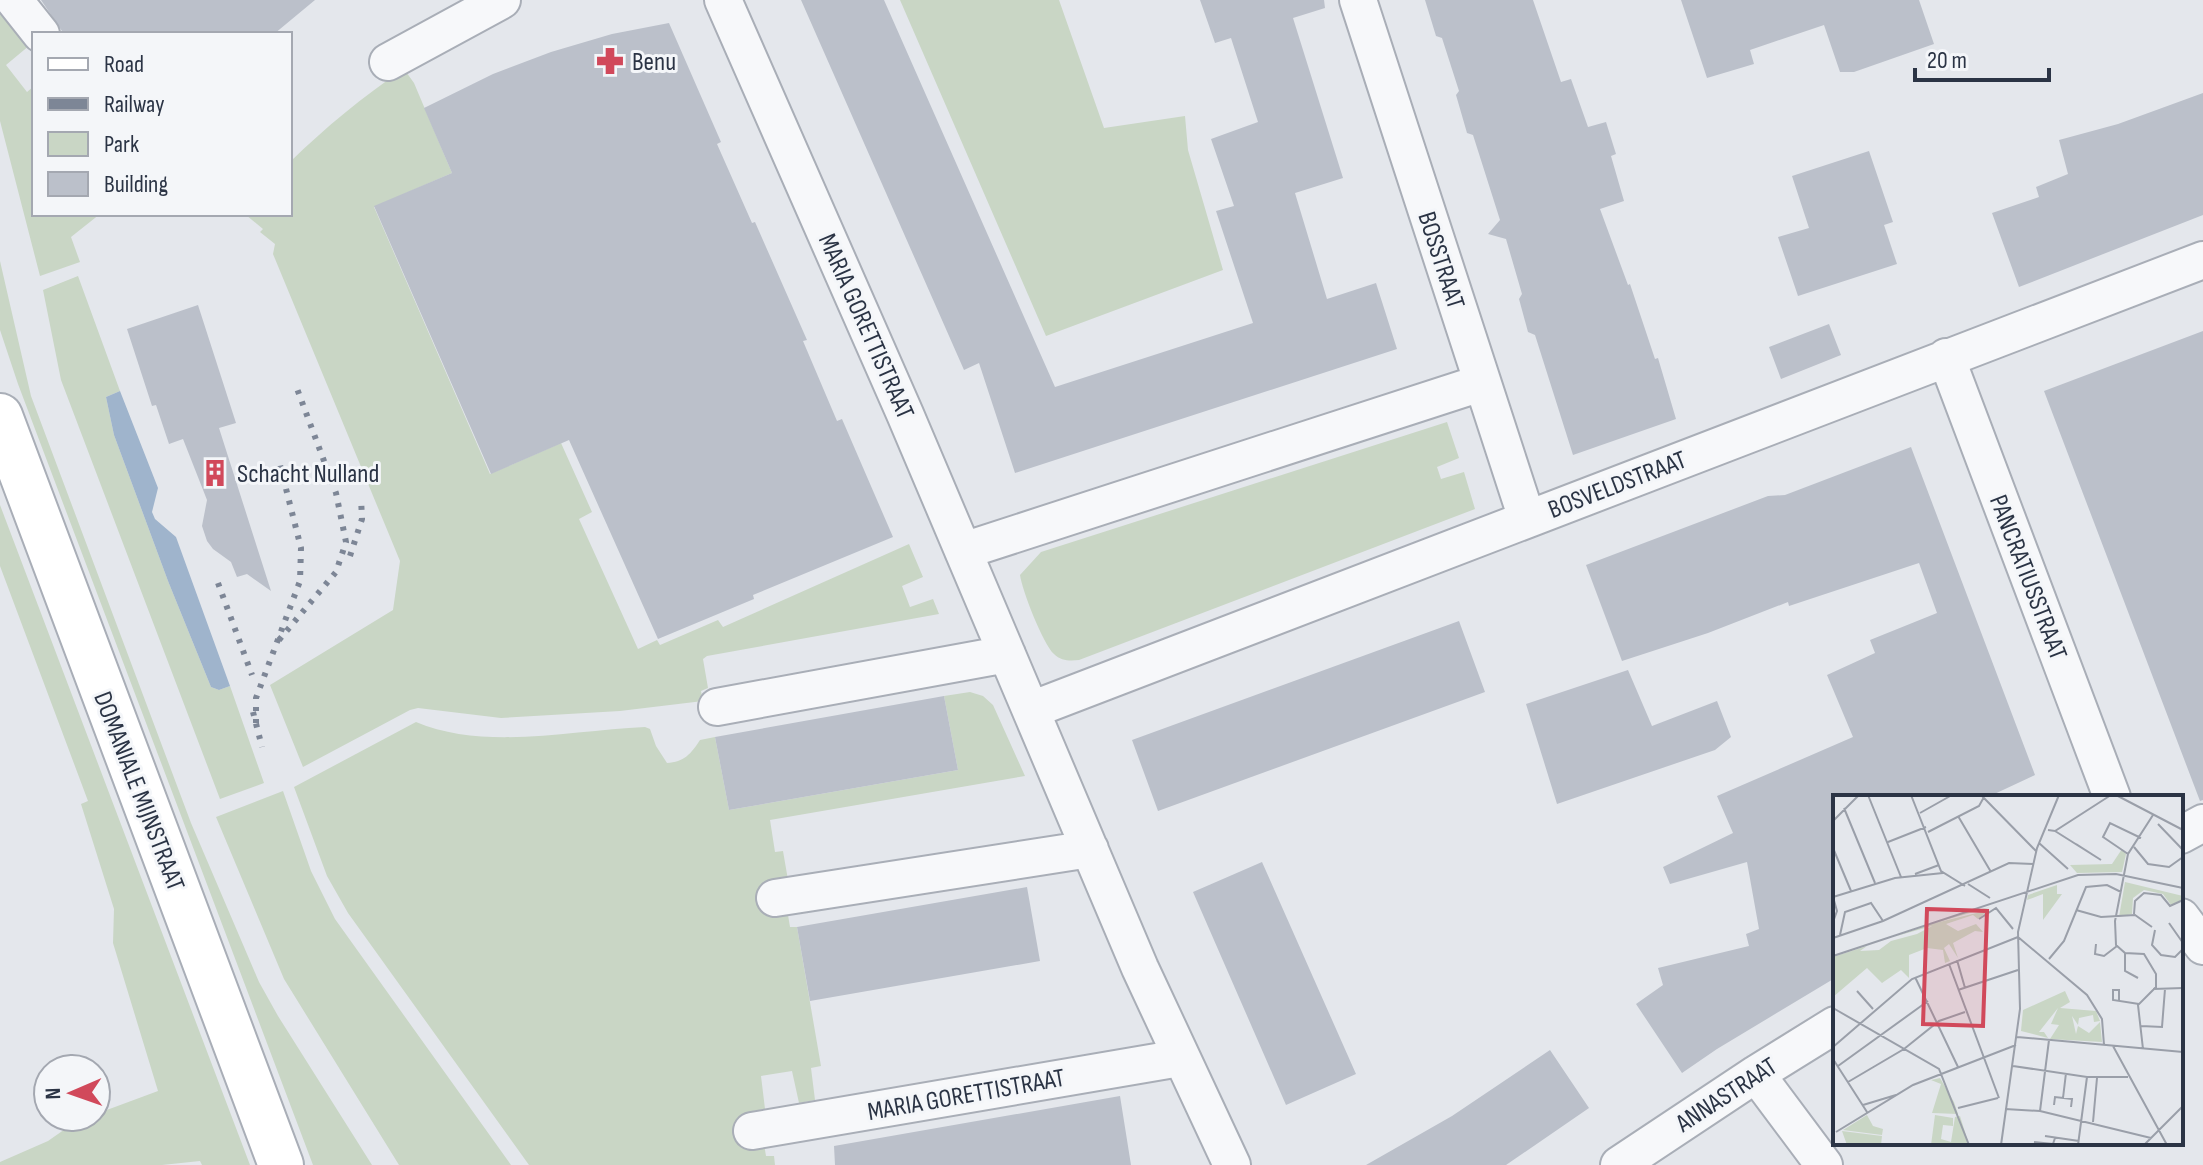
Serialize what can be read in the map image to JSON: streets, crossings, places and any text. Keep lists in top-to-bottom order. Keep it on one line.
{"streets":{"main road":["DOMANIALE MIJNSTRAAT"],"street":["BOSSTRAAT","MARIA GORETTISTRAAT","BOSVELDSTRAAT","PANCRATIUSSTRAAT","ANNASTRAAT"]},"crossings":[["BOSSTRAAT","BOSVELDSTRAAT"],["MARIA GORETTISTRAAT","BOSVELDSTRAAT"],["BOSVELDSTRAAT","PANCRATIUSSTRAAT"]],"places":{"pharmacy":["Benu"],"building":["Schacht Nulland"]},"legend":["Road","Railway","Park","Building"],"scale_bar":"20 m","north":"left"}
